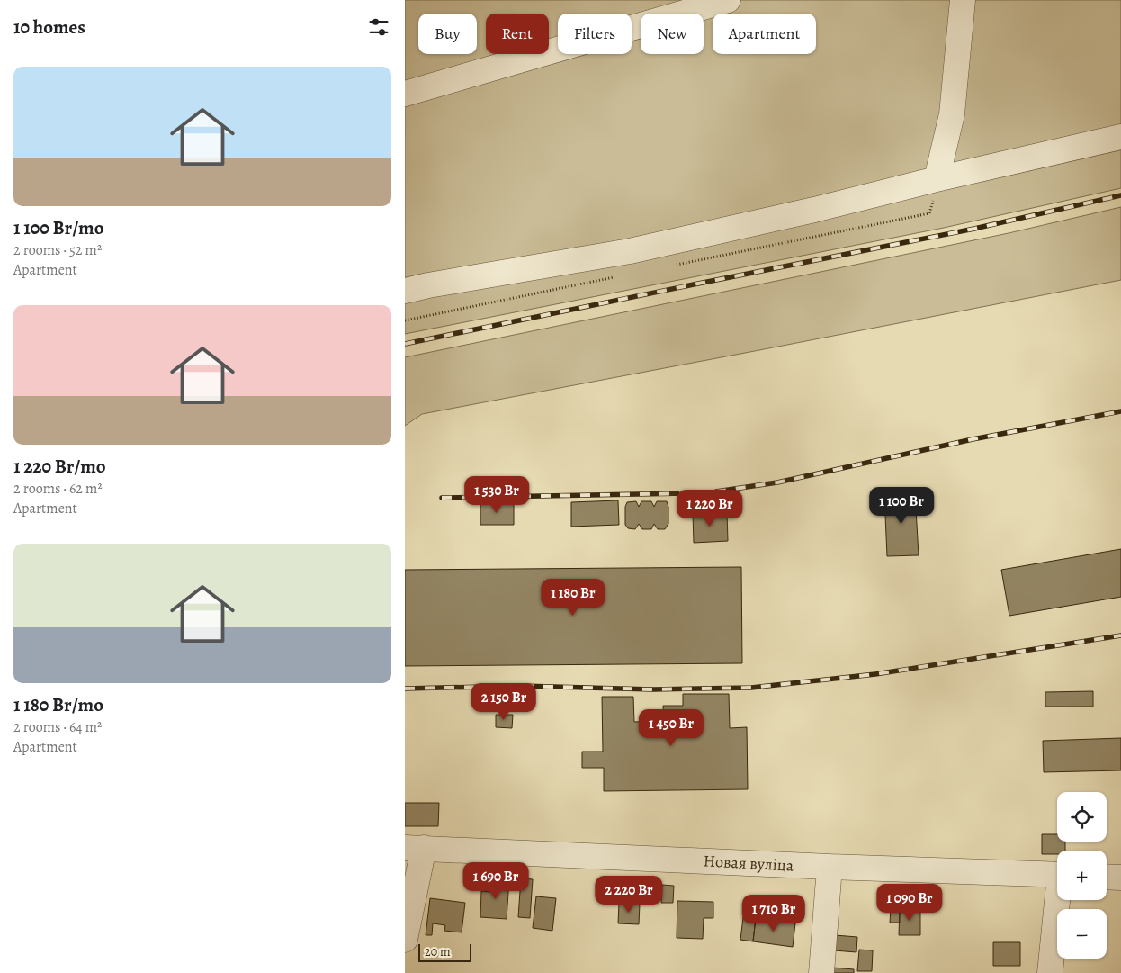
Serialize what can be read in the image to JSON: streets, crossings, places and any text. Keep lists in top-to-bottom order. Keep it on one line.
{"streets":{"street":["Новая вуліца"]},"scale_bar":"20 m","page":{"heading":"10 homes","chip":["Buy","Rent","Filters","New","Apartment"],"list":[{"name":"1 100 Br/mo","note":"2 rooms · 52 m² · Apartment"},{"name":"1 220 Br/mo","note":"2 rooms · 62 m² · Apartment"},{"name":"1 180 Br/mo","note":"2 rooms · 64 m² · Apartment"}],"price":["1 530 Br","1 100 Br","1 220 Br","1 180 Br","2 150 Br","1 450 Br","1 690 Br","2 220 Br","1 090 Br","1 710 Br"],"map_buttons":["+","−"],"scale":"20 m"}}
